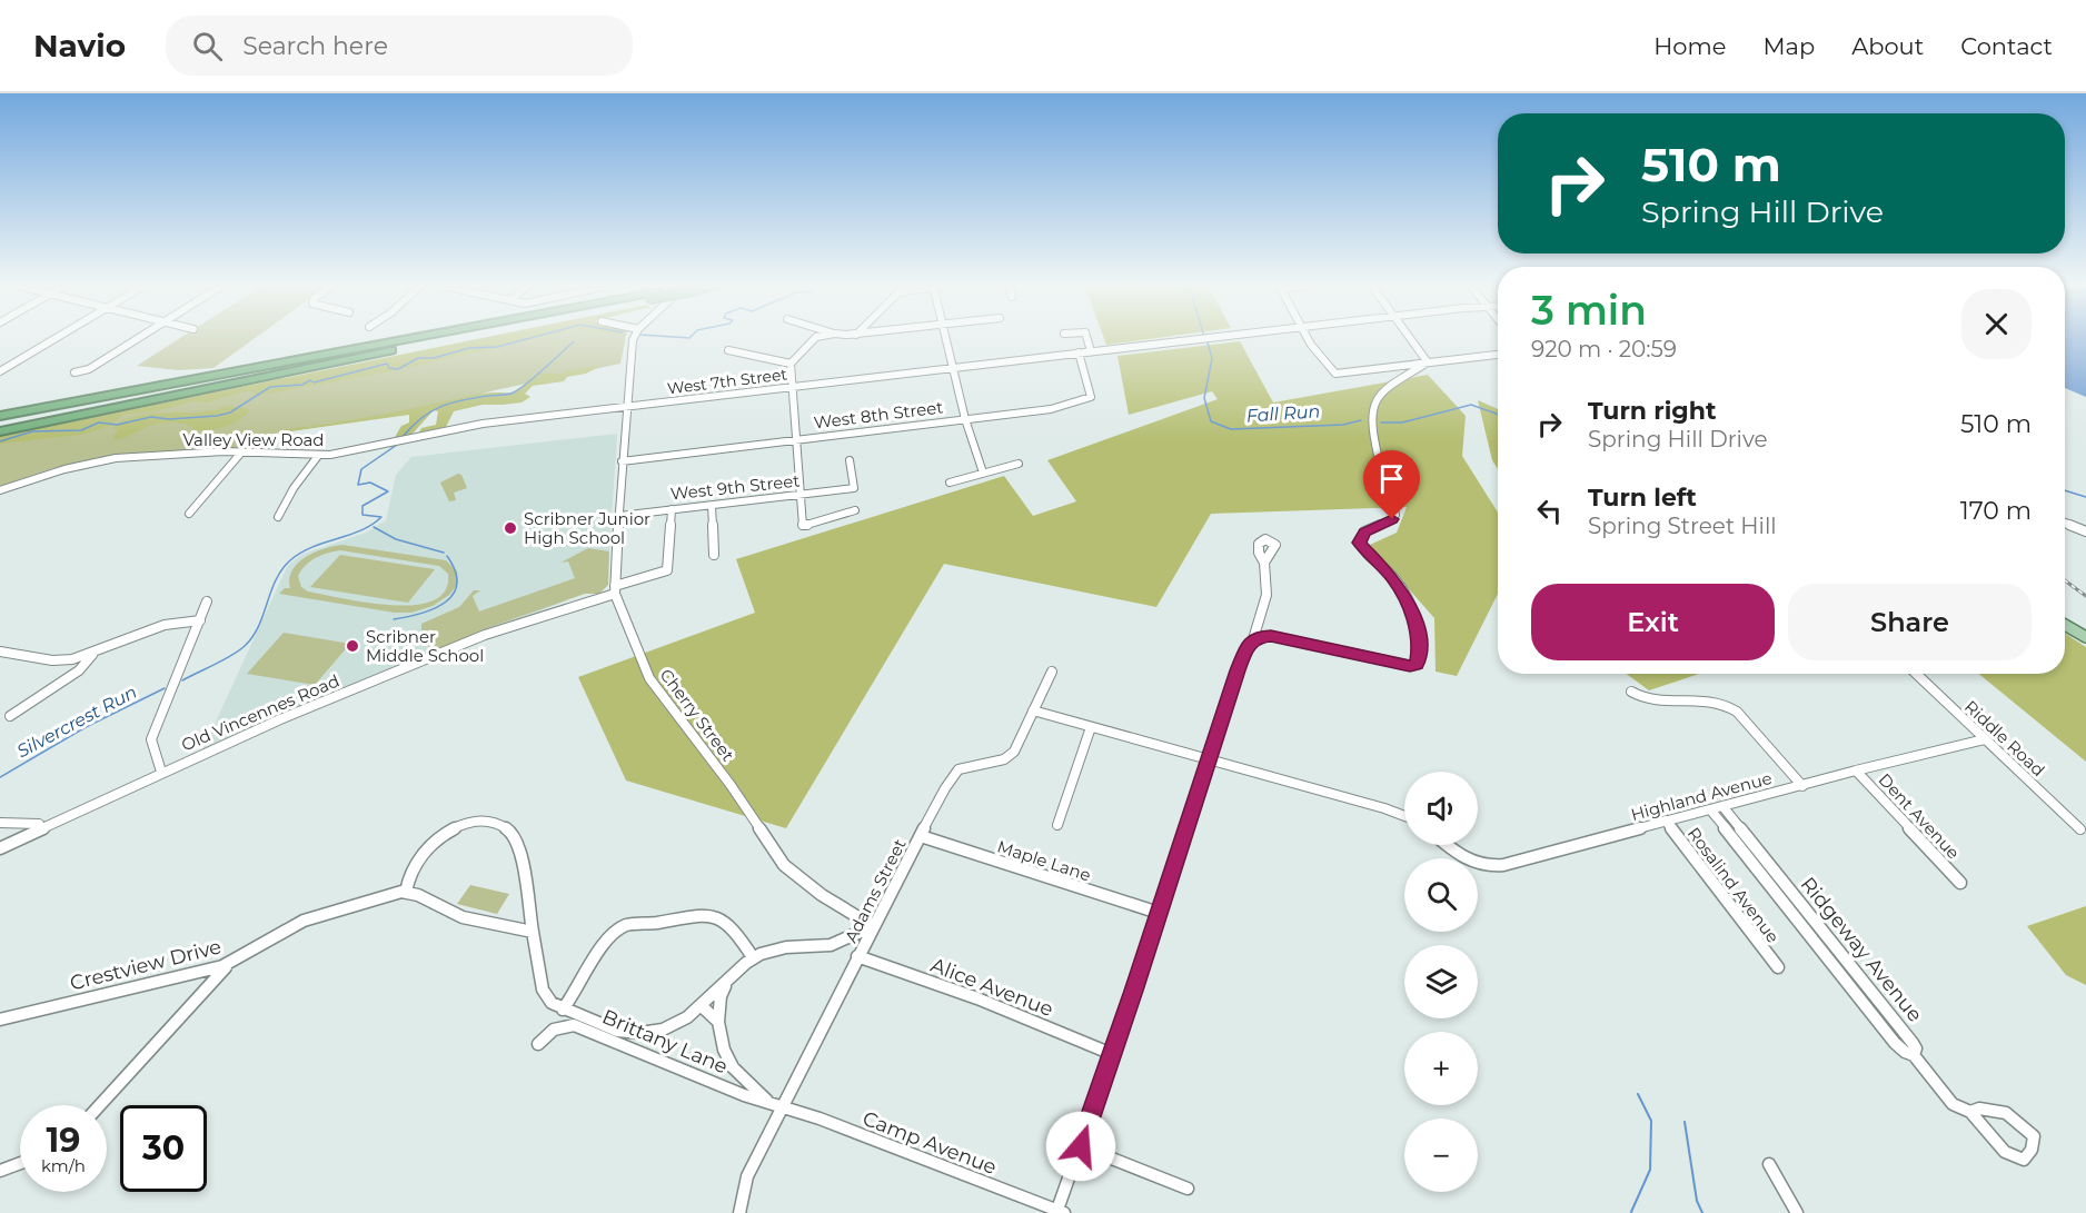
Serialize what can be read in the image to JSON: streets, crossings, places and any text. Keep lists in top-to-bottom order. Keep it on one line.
{"streets":{"street":["West 7th Street","West 8th Street","Valley View Road","West 9th Street","Old Vincennes Road","Cherry Street","Riddle Road","Highland Avenue","Dent Avenue","Maple Lane","Rosalind Avenue","Adams Street","Ridgeway Avenue","Crestview Drive","Alice Avenue","Brittany Lane","Camp Avenue"]},"crossings":[["West 7th Street","West 8th Street"],["West 7th Street","Valley View Road"],["West 7th Street","Cherry Street"],["West 8th Street","Cherry Street"],["Valley View Road","Cherry Street"],["West 9th Street","Old Vincennes Road"],["West 9th Street","Cherry Street"],["Old Vincennes Road","Cherry Street"],["Cherry Street","Adams Street"],["Riddle Road","Highland Avenue"],["Highland Avenue","Dent Avenue"],["Highland Avenue","Rosalind Avenue"],["Highland Avenue","Ridgeway Avenue"],["Maple Lane","Adams Street"],["Adams Street","Alice Avenue"],["Adams Street","Brittany Lane"],["Adams Street","Camp Avenue"],["Brittany Lane","Camp Avenue"]],"water":["Fall Run","Silvercrest Run"],"places":["Scribner Junior High School","Scribner Middle School"],"page":{"header":"Navio","search":"Search here","nav":["Home","Map","About","Contact"],"turn":["510 m","Spring Hill Drive"],"heading":["3 min","920 m · 20:59"],"list":[{"name":"Turn right","note":"Spring Hill Drive","value":"510 m"},{"name":"Turn left","note":"Spring Street Hill","value":"170 m"}],"buttons":["Exit","Share"],"map_buttons":["+","−"],"speed":"19 km/h","limit":"30"}}
